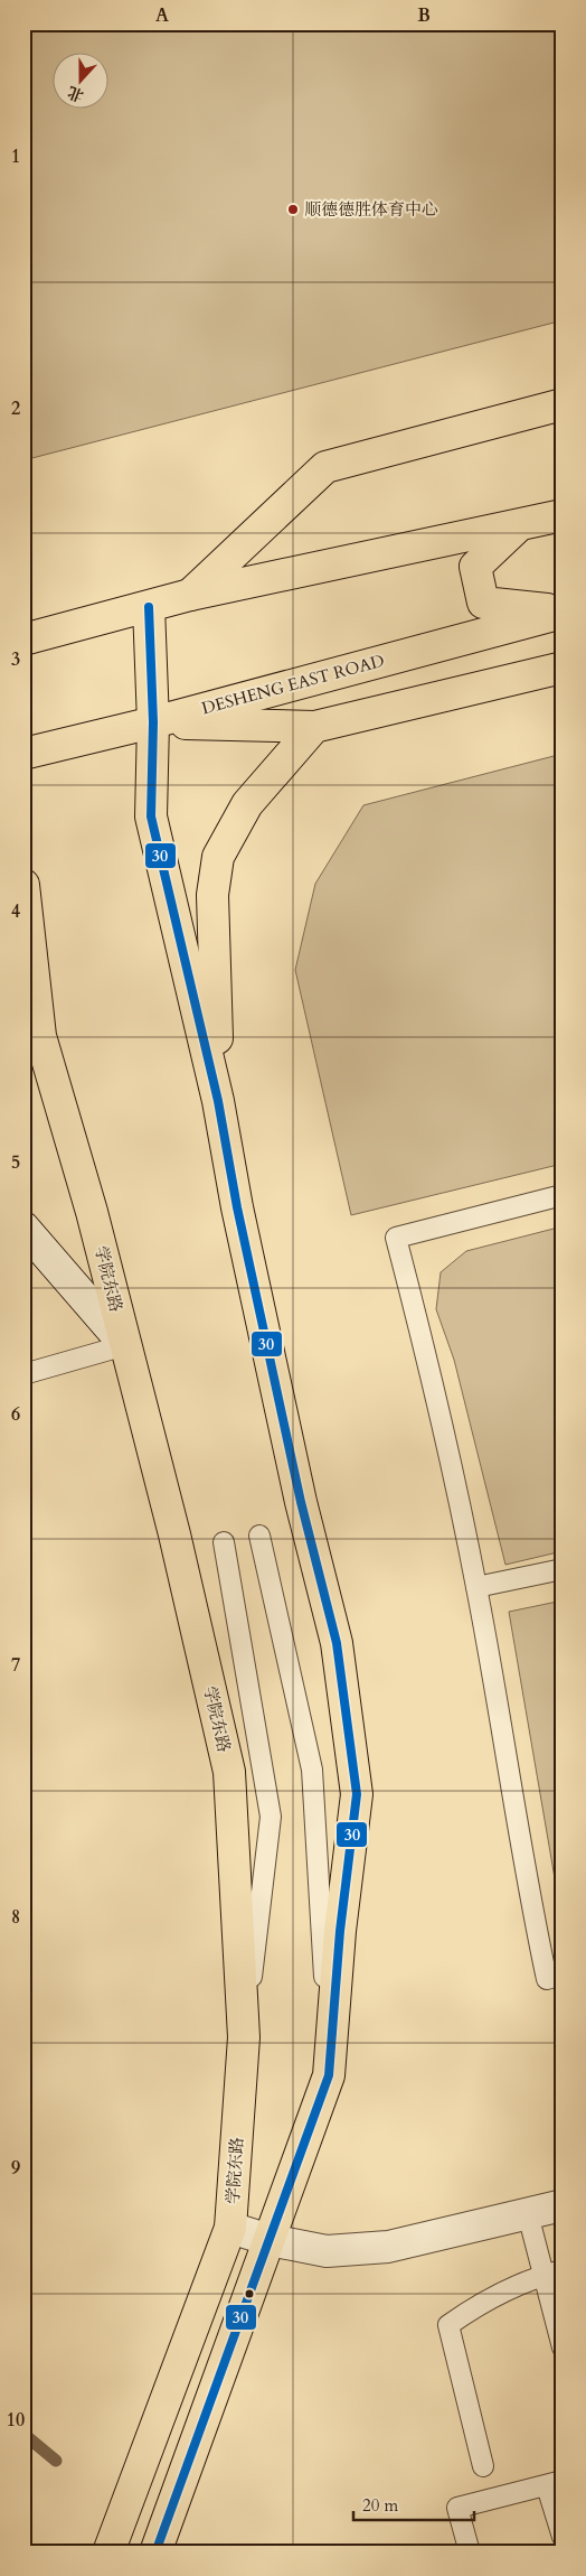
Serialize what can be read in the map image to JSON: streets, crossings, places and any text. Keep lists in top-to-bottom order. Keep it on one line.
{"streets":{"main road":["DESHENG EAST ROAD","学院东路"]},"places":["顺德德胜体育中心"],"lines":["transit line 30"],"scale_bar":"20 m","north":"bottom","grid":{"columns":["A","B"],"rows":["1","2","3","4","5","6","7","8","9","10"]}}
